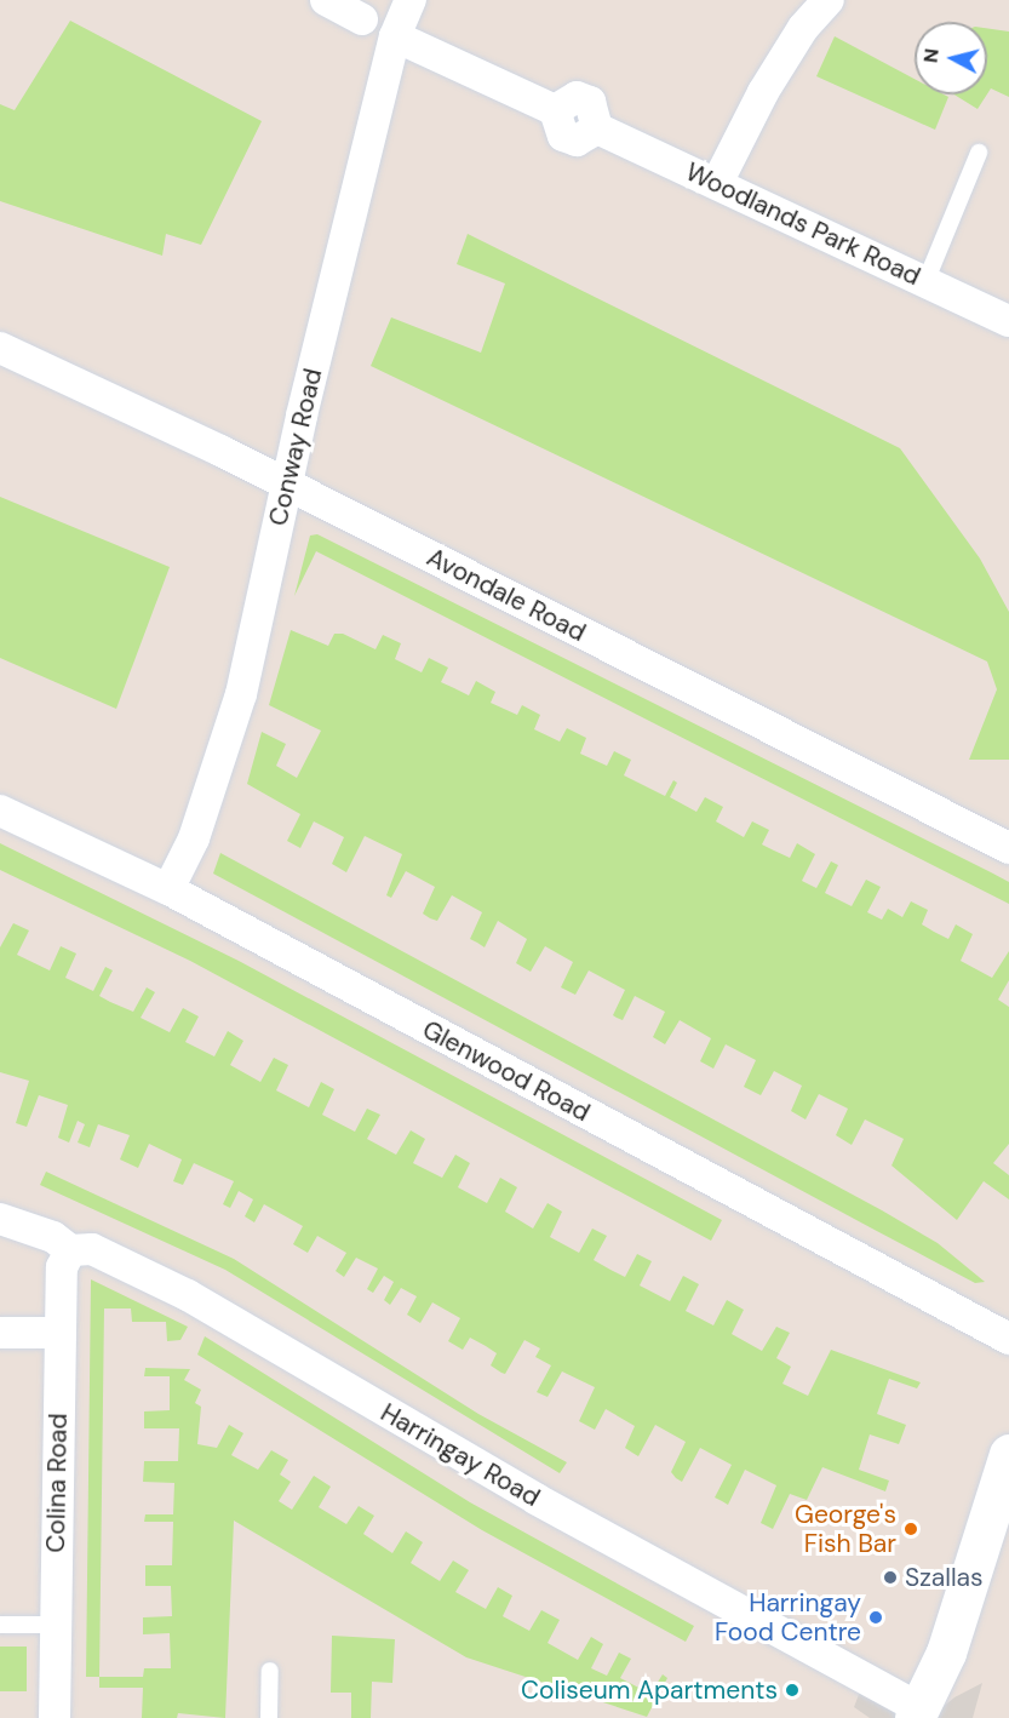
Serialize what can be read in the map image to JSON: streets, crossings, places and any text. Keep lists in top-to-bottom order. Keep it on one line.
{"streets":{"street":["Woodlands Park Road","Conway Road","Avondale Road","Glenwood Road","Harringay Road","Colina Road"]},"crossings":[["Woodlands Park Road","Conway Road"],["Conway Road","Avondale Road"],["Conway Road","Glenwood Road"],["Harringay Road","Colina Road"]],"places":["George's Fish Bar","Szallas","Harringay Food Centre","Coliseum Apartments"],"north":"left"}
